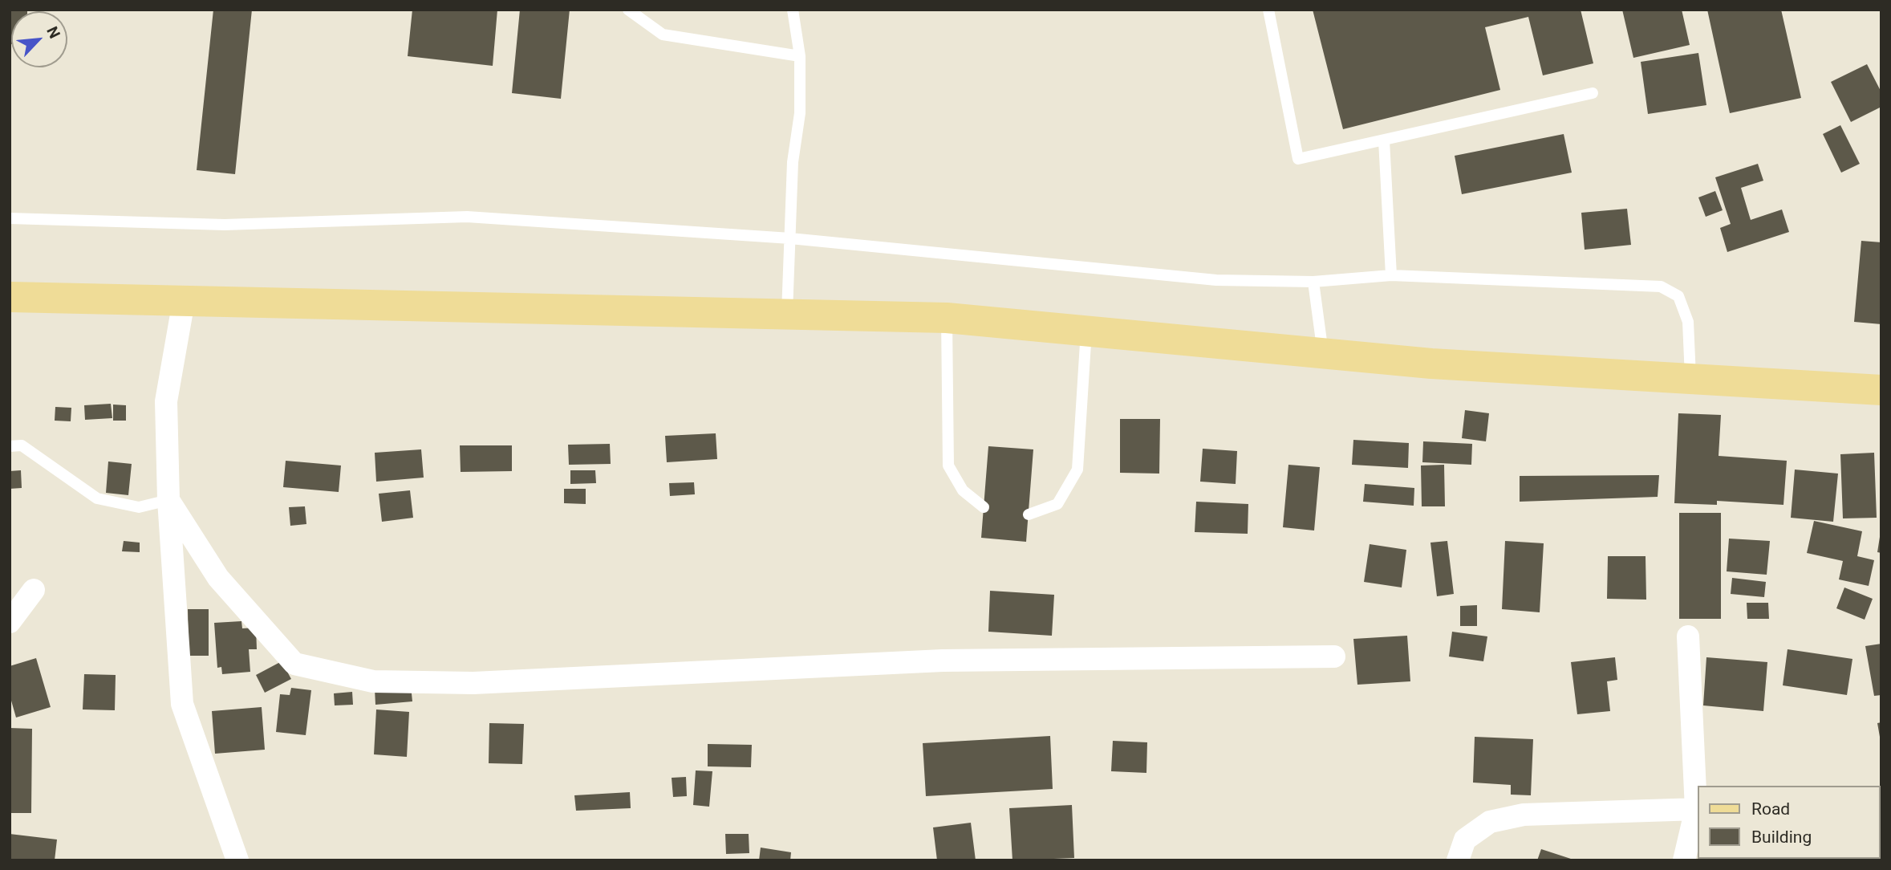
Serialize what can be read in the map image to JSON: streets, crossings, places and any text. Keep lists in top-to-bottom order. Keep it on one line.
{"legend":["Road","Building"],"north":"top right"}
